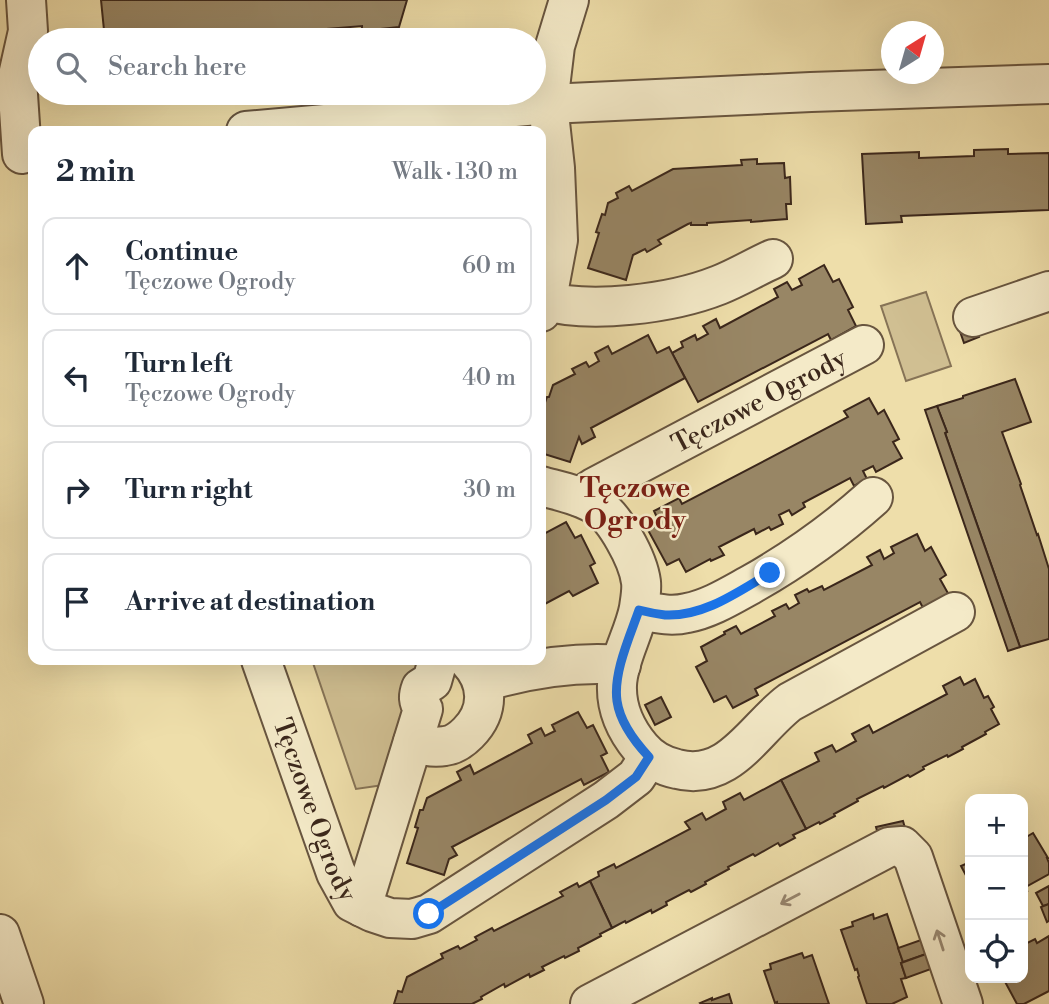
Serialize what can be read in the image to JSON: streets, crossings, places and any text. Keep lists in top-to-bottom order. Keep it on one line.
{"streets":{"street":["Tęczowe Ogrody"]},"districts":["Tęczowe Ogrody"],"north":"top right","page":{"search":"Search here","heading":["2 min","Walk · 130 m"],"list":[["Continue","Tęczowe Ogrody","60 m"],["Turn left","Tęczowe Ogrody","40 m"],["Turn right","30 m"],"Arrive at destination"],"map_buttons":["+","−"]}}
